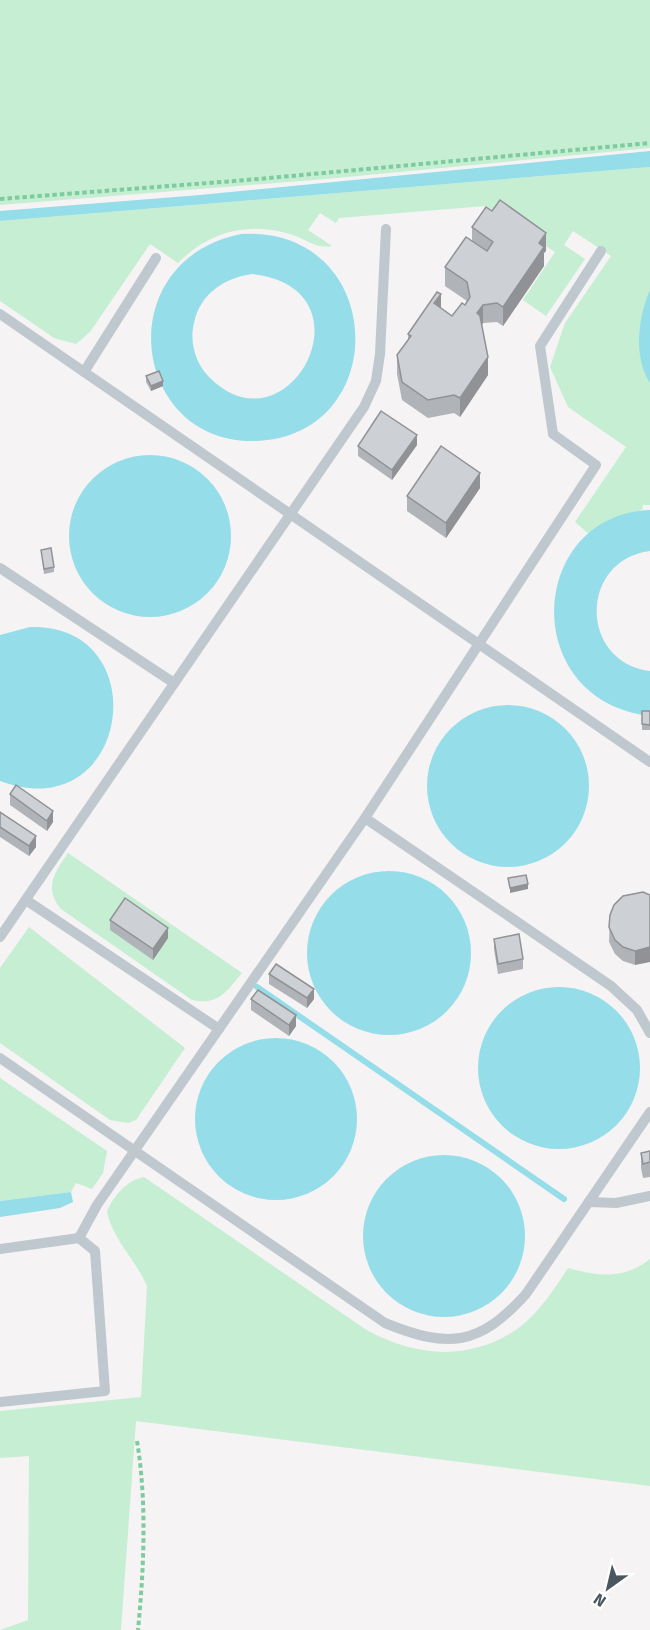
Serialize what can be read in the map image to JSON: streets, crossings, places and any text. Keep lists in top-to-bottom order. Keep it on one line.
{"north":"bottom left"}
